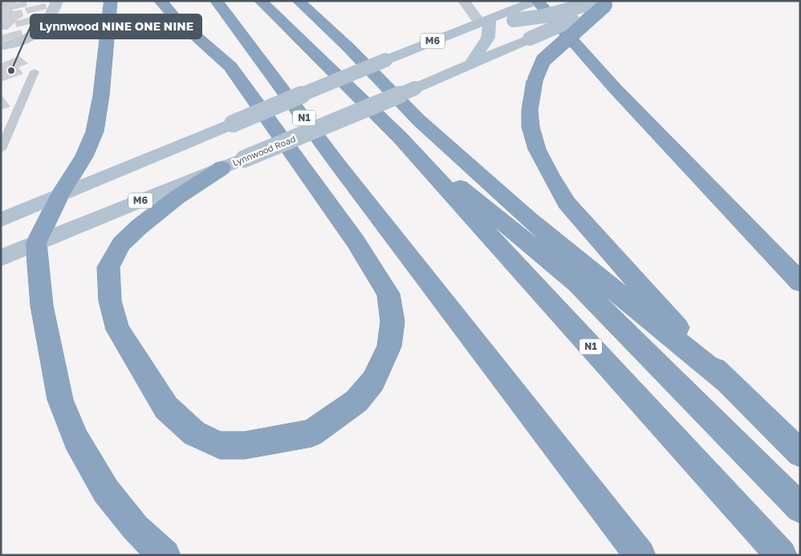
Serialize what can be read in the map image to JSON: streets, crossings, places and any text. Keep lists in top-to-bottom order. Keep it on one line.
{"streets":{"highway":["N1"],"main road":["M6","Lynnwood Road"]},"places":["Lynnwood NINE ONE NINE"]}
